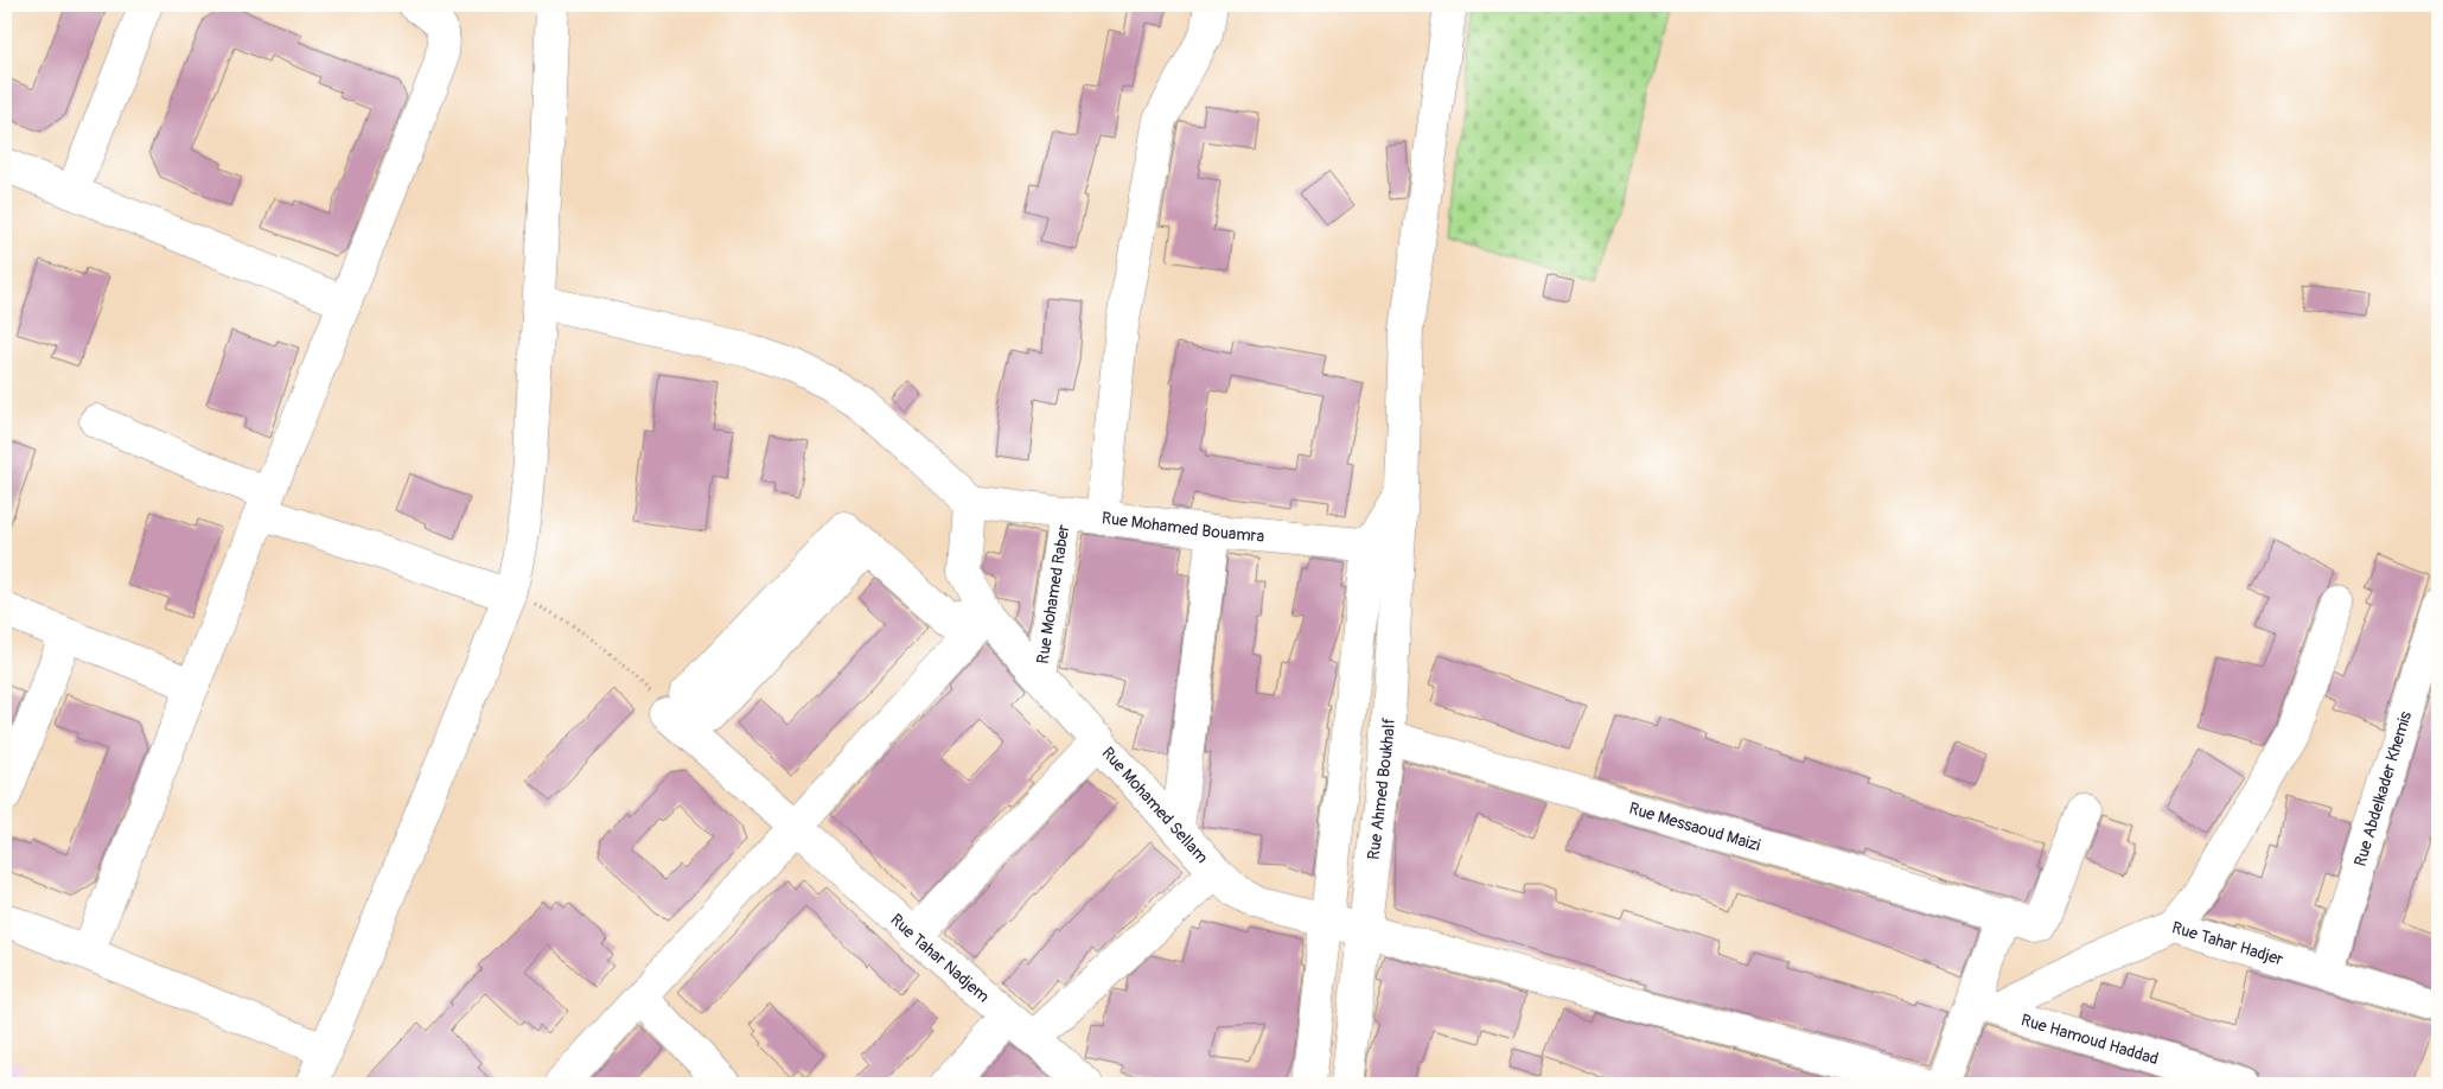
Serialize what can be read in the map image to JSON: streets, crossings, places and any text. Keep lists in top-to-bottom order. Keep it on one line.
{"streets":{"street":["Rue Mohamed Bouamra","Rue Mohamed Raber","Rue Ahmed Boukhalf","Rue Abdelkader Khemis","Rue Mohamed Sellam","Rue Messaoud Maizi","Rue Tahar Hadjer","Rue Tahar Nadjem","Rue Hamoud Haddad"]},"crossings":[["Rue Mohamed Bouamra","Rue Mohamed Raber"],["Rue Mohamed Bouamra","Rue Ahmed Boukhalf"],["Rue Mohamed Bouamra","Rue Mohamed Sellam"],["Rue Mohamed Raber","Rue Mohamed Sellam"],["Rue Ahmed Boukhalf","Rue Mohamed Sellam"],["Rue Ahmed Boukhalf","Rue Messaoud Maizi"],["Rue Abdelkader Khemis","Rue Tahar Hadjer"],["Rue Tahar Hadjer","Rue Hamoud Haddad"]]}
